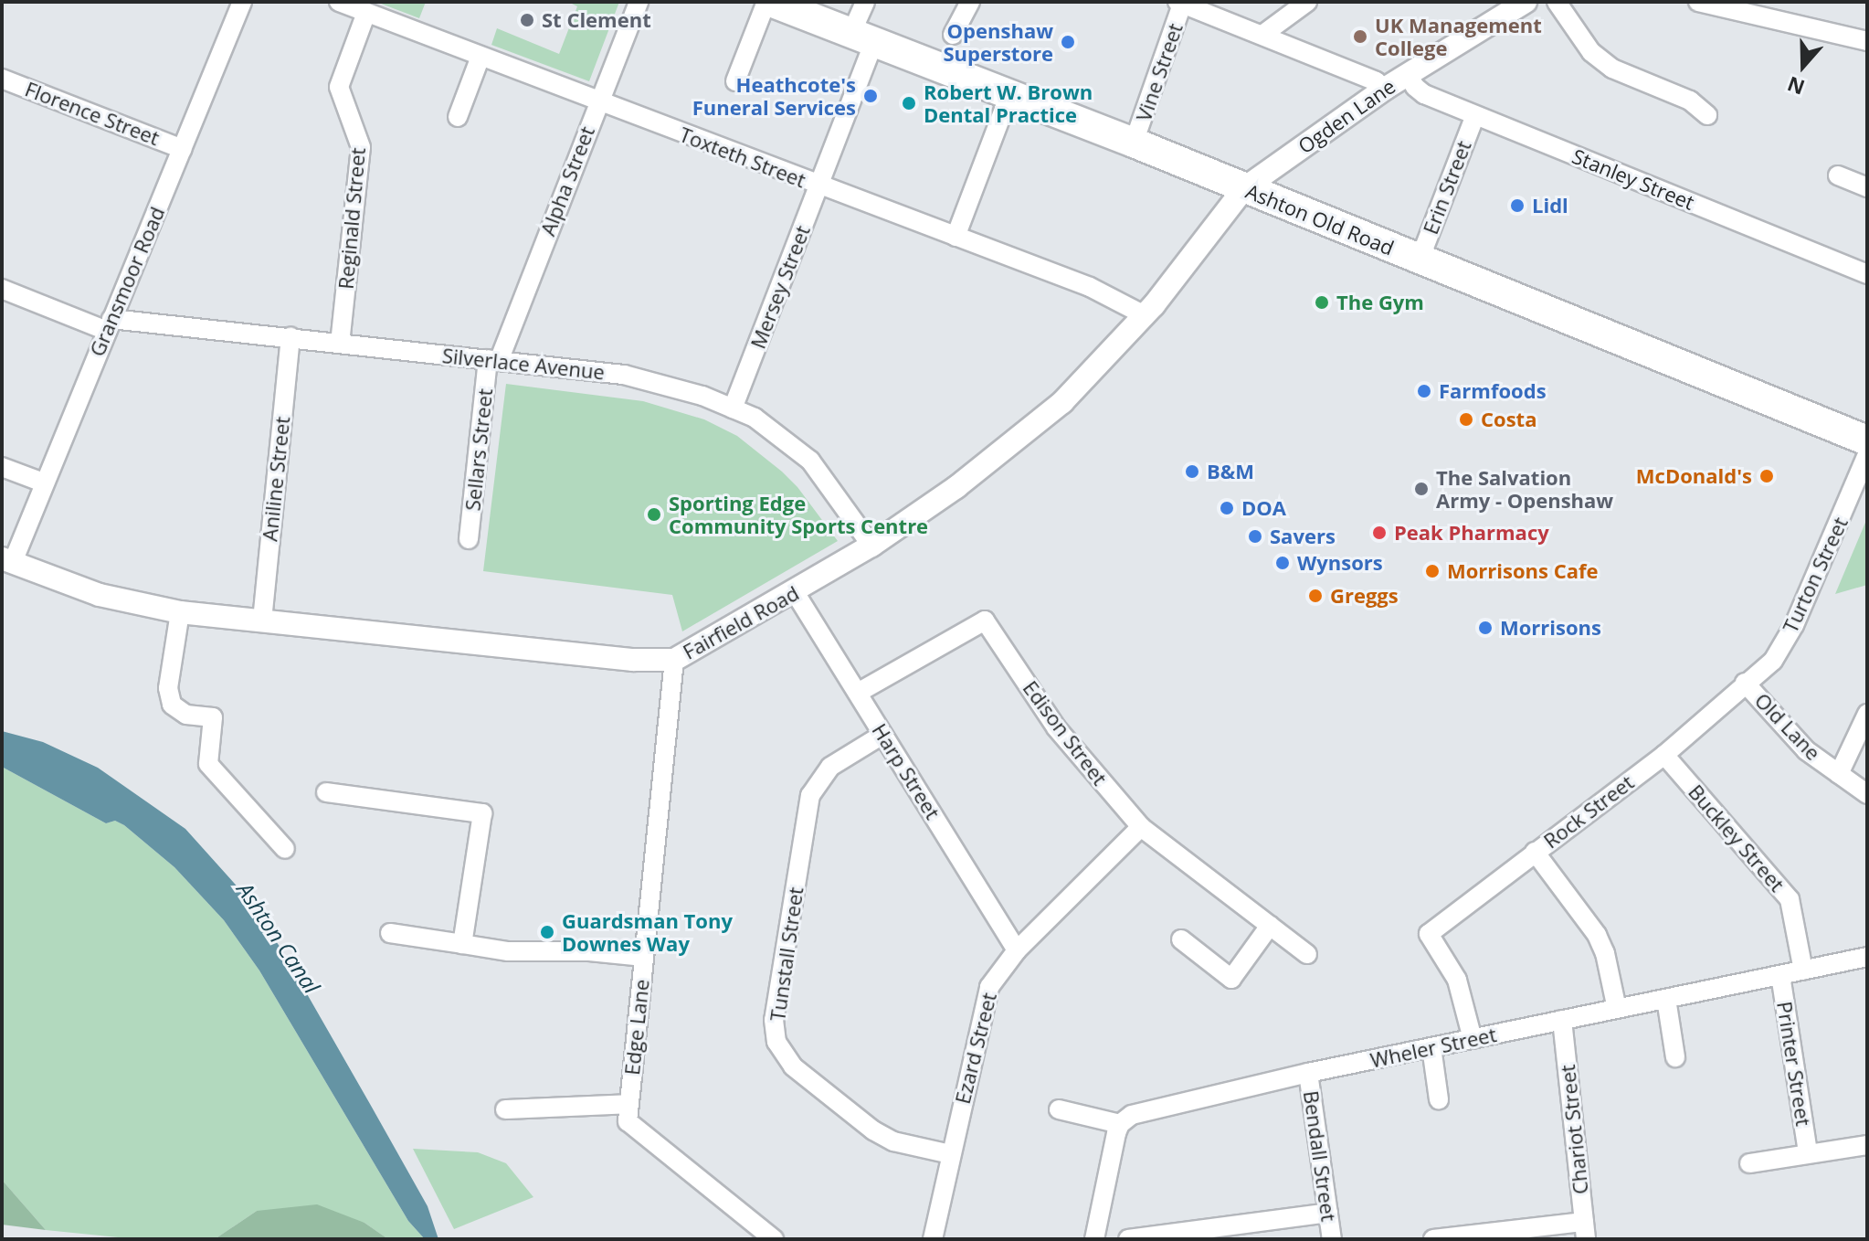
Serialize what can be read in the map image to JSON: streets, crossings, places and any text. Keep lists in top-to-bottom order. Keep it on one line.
{"streets":{"highway":["Ashton Old Road"],"street":["Vine Street","Florence Street","Ogden Lane","Toxteth Street","Stanley Street","Alpha Street","Erin Street","Reginald Street","Gransmoor Road","Mersey Street","Silverlace Avenue","Sellars Street","Aniline Street","Turton Street","Fairfield Road","Old Lane","Edison Street","Harp Street","Rock Street","Buckley Street","Tunstall Street","Edge Lane","Wheler Street","Ezard Street","Printer Street","Chariot Street","Bendall Street"]},"crossings":[["Vine Street","Ashton Old Road"],["Florence Street","Gransmoor Road"],["Ogden Lane","Stanley Street"],["Ogden Lane","Ashton Old Road"],["Ogden Lane","Fairfield Road"],["Toxteth Street","Alpha Street"],["Toxteth Street","Reginald Street"],["Toxteth Street","Mersey Street"],["Toxteth Street","Fairfield Road"],["Stanley Street","Erin Street"],["Alpha Street","Silverlace Avenue"],["Alpha Street","Sellars Street"],["Erin Street","Ashton Old Road"],["Reginald Street","Silverlace Avenue"],["Ashton Old Road","Mersey Street"],["Ashton Old Road","Fairfield Road"],["Gransmoor Road","Silverlace Avenue"],["Gransmoor Road","Fairfield Road"],["Mersey Street","Silverlace Avenue"],["Silverlace Avenue","Sellars Street"],["Silverlace Avenue","Aniline Street"],["Silverlace Avenue","Fairfield Road"],["Aniline Street","Fairfield Road"],["Turton Street","Old Lane"],["Turton Street","Rock Street"],["Fairfield Road","Harp Street"],["Fairfield Road","Edge Lane"],["Old Lane","Rock Street"],["Edison Street","Harp Street"],["Edison Street","Ezard Street"],["Harp Street","Tunstall Street"],["Harp Street","Ezard Street"],["Rock Street","Buckley Street"],["Rock Street","Wheler Street"],["Buckley Street","Wheler Street"],["Tunstall Street","Ezard Street"],["Wheler Street","Printer Street"],["Wheler Street","Chariot Street"],["Wheler Street","Bendall Street"]],"water":["Ashton Canal"],"places":["St Clement","UK Management College","Openshaw Superstore","Heathcote's Funeral Services","Robert W. Brown Dental Practice","Lidl","The Gym","Farmfoods","Costa","B&M","McDonald's","The Salvation Army - Openshaw","DOA","Sporting Edge Community Sports Centre","Peak Pharmacy","Savers","Wynsors","Morrisons Cafe","Greggs","Morrisons","Guardsman Tony Downes Way"],"north":"bottom"}
